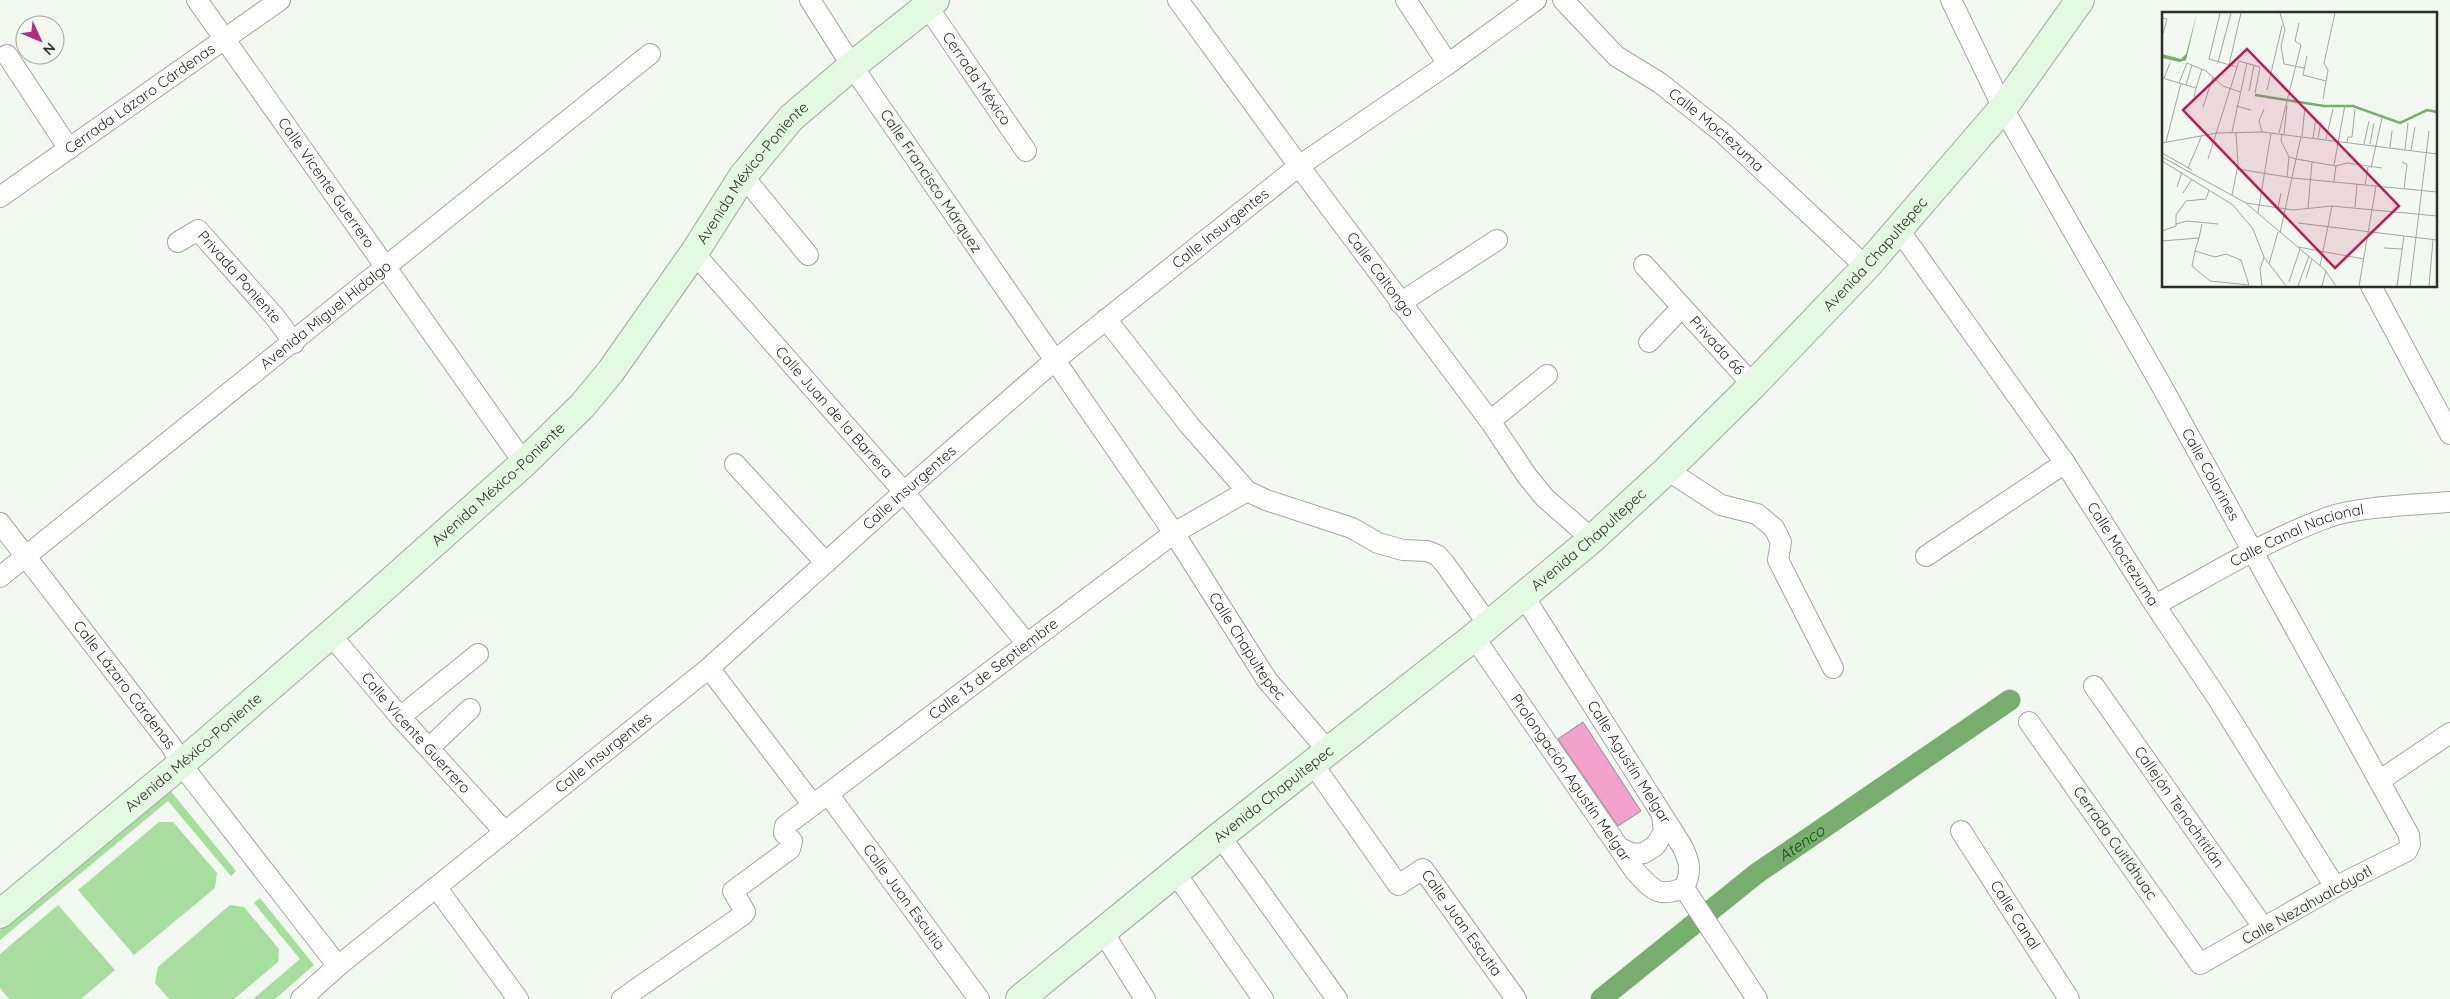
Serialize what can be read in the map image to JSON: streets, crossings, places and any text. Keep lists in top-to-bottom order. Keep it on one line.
{"streets":{"main road":["Avenida México-Poniente","Avenida Chapultepec"],"street":["Cerrada México","Cerrada Lázaro Cárdenas","Calle Moctezuma","Calle Francisco Márquez","Calle Vicente Guerrero","Calle Insurgentes","Calle Caltongo","Privada Poniente","Avenida Miguel Hidalgo","Privada 66","Calle Juan de la Barrera","Calle Colorines","Calle Canal Nacional","Calle Chapultepec","Calle 13 de Septiembre","Calle Lázaro Cárdenas","Calle Agustín Melgar","Prolongación Agustín Melgar","Callejón Tenochtitlán","Cerrada Cuitláhuac","Calle Juan Escutia","Calle Nezahualcóyotl","Calle Canal"]},"crossings":[["Cerrada México","Avenida México-Poniente"],["Cerrada Lázaro Cárdenas","Calle Vicente Guerrero"],["Calle Moctezuma","Avenida Chapultepec"],["Calle Moctezuma","Calle Canal Nacional"],["Calle Moctezuma","Calle Nezahualcóyotl"],["Avenida México-Poniente","Calle Francisco Márquez"],["Avenida México-Poniente","Calle Vicente Guerrero"],["Avenida México-Poniente","Calle Juan de la Barrera"],["Avenida México-Poniente","Calle Lázaro Cárdenas"],["Calle Francisco Márquez","Calle Insurgentes"],["Calle Vicente Guerrero","Calle Insurgentes"],["Calle Vicente Guerrero","Avenida Miguel Hidalgo"],["Calle Insurgentes","Calle Caltongo"],["Calle Insurgentes","Calle Juan de la Barrera"],["Calle Insurgentes","Calle Lázaro Cárdenas"],["Avenida Chapultepec","Calle Caltongo"],["Avenida Chapultepec","Privada 66"],["Avenida Chapultepec","Calle Colorines"],["Avenida Chapultepec","Calle Chapultepec"],["Avenida Chapultepec","Calle Agustín Melgar"],["Avenida Chapultepec","Prolongación Agustín Melgar"],["Avenida Chapultepec","Calle Juan Escutia"],["Privada Poniente","Avenida Miguel Hidalgo"],["Avenida Miguel Hidalgo","Calle Lázaro Cárdenas"],["Calle Juan de la Barrera","Calle 13 de Septiembre"],["Calle Colorines","Calle Canal Nacional"],["Calle Colorines","Calle Nezahualcóyotl"],["Calle Chapultepec","Calle 13 de Septiembre"],["Calle Chapultepec","Calle Juan Escutia"],["Calle 13 de Septiembre","Prolongación Agustín Melgar"],["Calle 13 de Septiembre","Calle Juan Escutia"],["Calle Agustín Melgar","Prolongación Agustín Melgar"],["Callejón Tenochtitlán","Calle Nezahualcóyotl"],["Cerrada Cuitláhuac","Calle Nezahualcóyotl"]],"water":["Atenco"],"north":"bottom right"}
